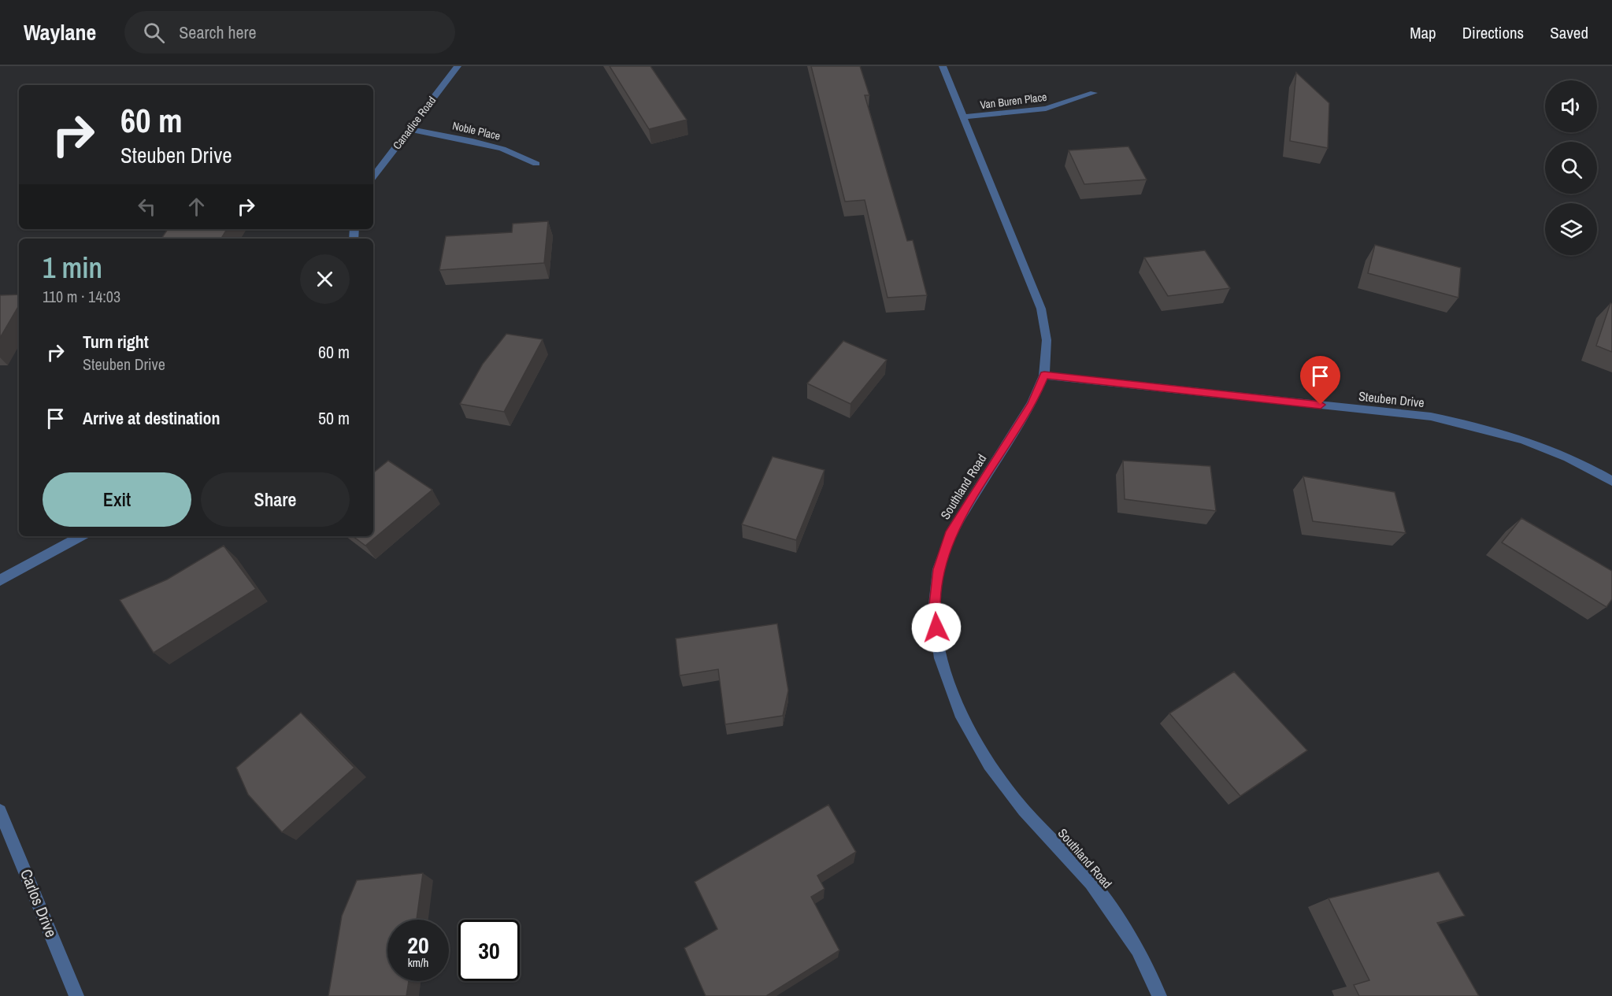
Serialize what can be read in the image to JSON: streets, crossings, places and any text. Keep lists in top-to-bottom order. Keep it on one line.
{"streets":{"street":["Van Buren Place","Canadice Road","Noble Place","Steuben Drive","Southland Road","Carlos Drive"]},"crossings":[["Van Buren Place","Southland Road"],["Canadice Road","Noble Place"],["Steuben Drive","Southland Road"]],"page":{"header":"Waylane","search":"Search here","nav":["Map","Directions","Saved"],"turn":["60 m","Steuben Drive"],"heading":["1 min","110 m · 14:03"],"list":[{"name":"Turn right","note":"Steuben Drive","value":"60 m"},{"name":"Arrive at destination","value":"50 m"}],"buttons":["Exit","Share"],"speed":"20 km/h","limit":"30"}}
